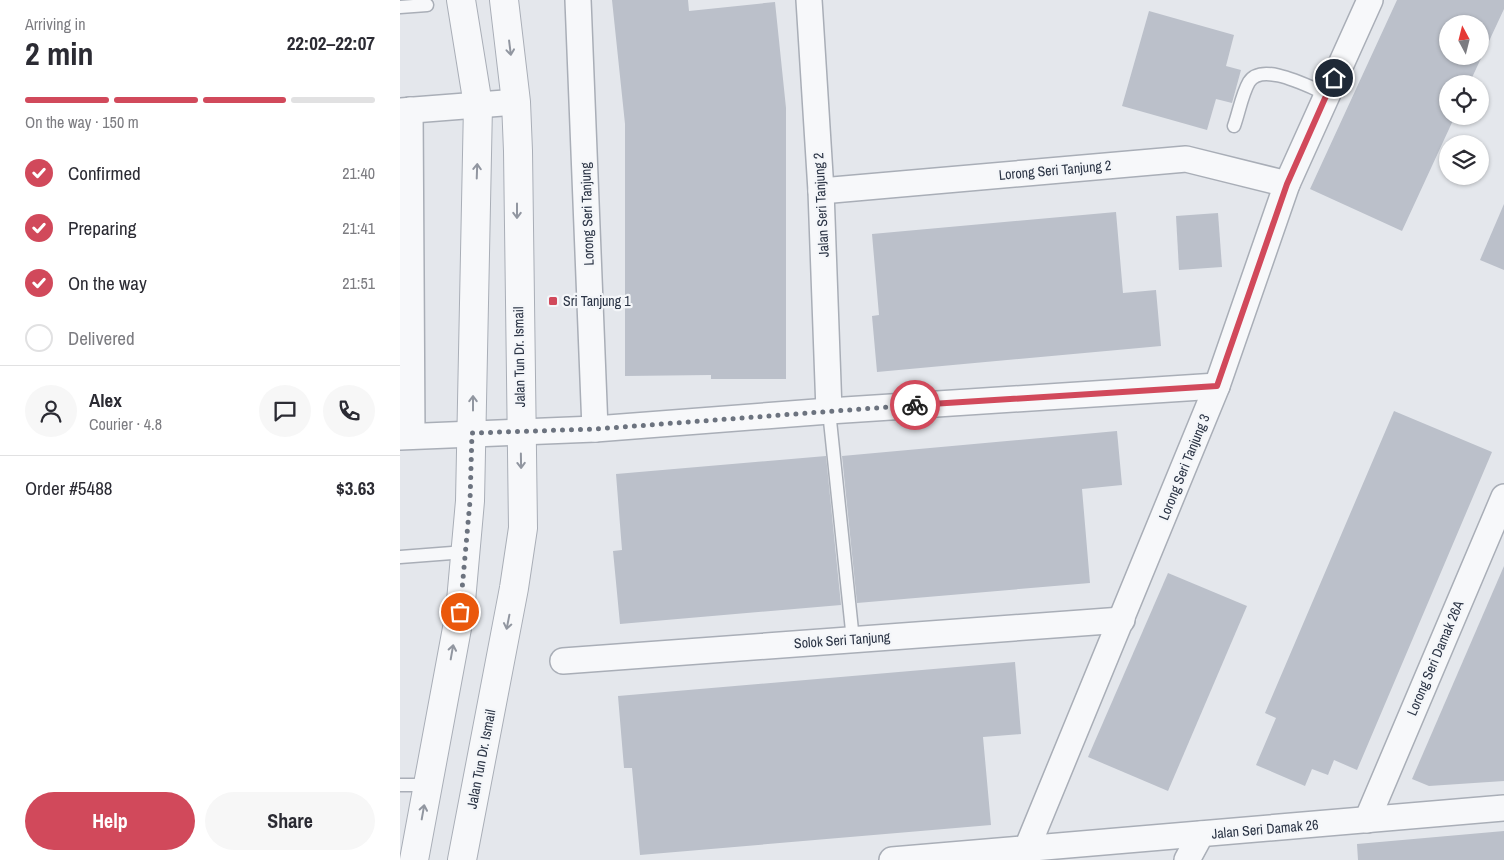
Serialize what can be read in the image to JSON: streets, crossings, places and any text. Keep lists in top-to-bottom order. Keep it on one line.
{"streets":{"street":["Lorong Seri Tanjung 2","Jalan Seri Tanjung 2","Lorong Seri Tanjung","Jalan Tun Dr. Ismail","Lorong Seri Tanjung 3","Solok Seri Tanjung","Lorong Seri Damak 26A","Jalan Seri Damak 26"]},"crossings":[["Lorong Seri Tanjung 2","Jalan Seri Tanjung 2"],["Lorong Seri Tanjung 2","Lorong Seri Tanjung 3"],["Lorong Seri Tanjung 3","Solok Seri Tanjung"],["Lorong Seri Tanjung 3","Jalan Seri Damak 26"],["Lorong Seri Damak 26A","Jalan Seri Damak 26"]],"places":{"transit":["Sri Tanjung 1"]},"north":"top","page":{"heading":["2 min","Arriving in","22:02–22:07"],"panel":["Alex","Courier · 4.8","Order #5488","$3.63"],"bar":"On the way · 150 m","list":[["Confirmed","21:40"],["Preparing","21:41"],["On the way","21:51"],"Delivered"],"buttons":["Help","Share"]}}
